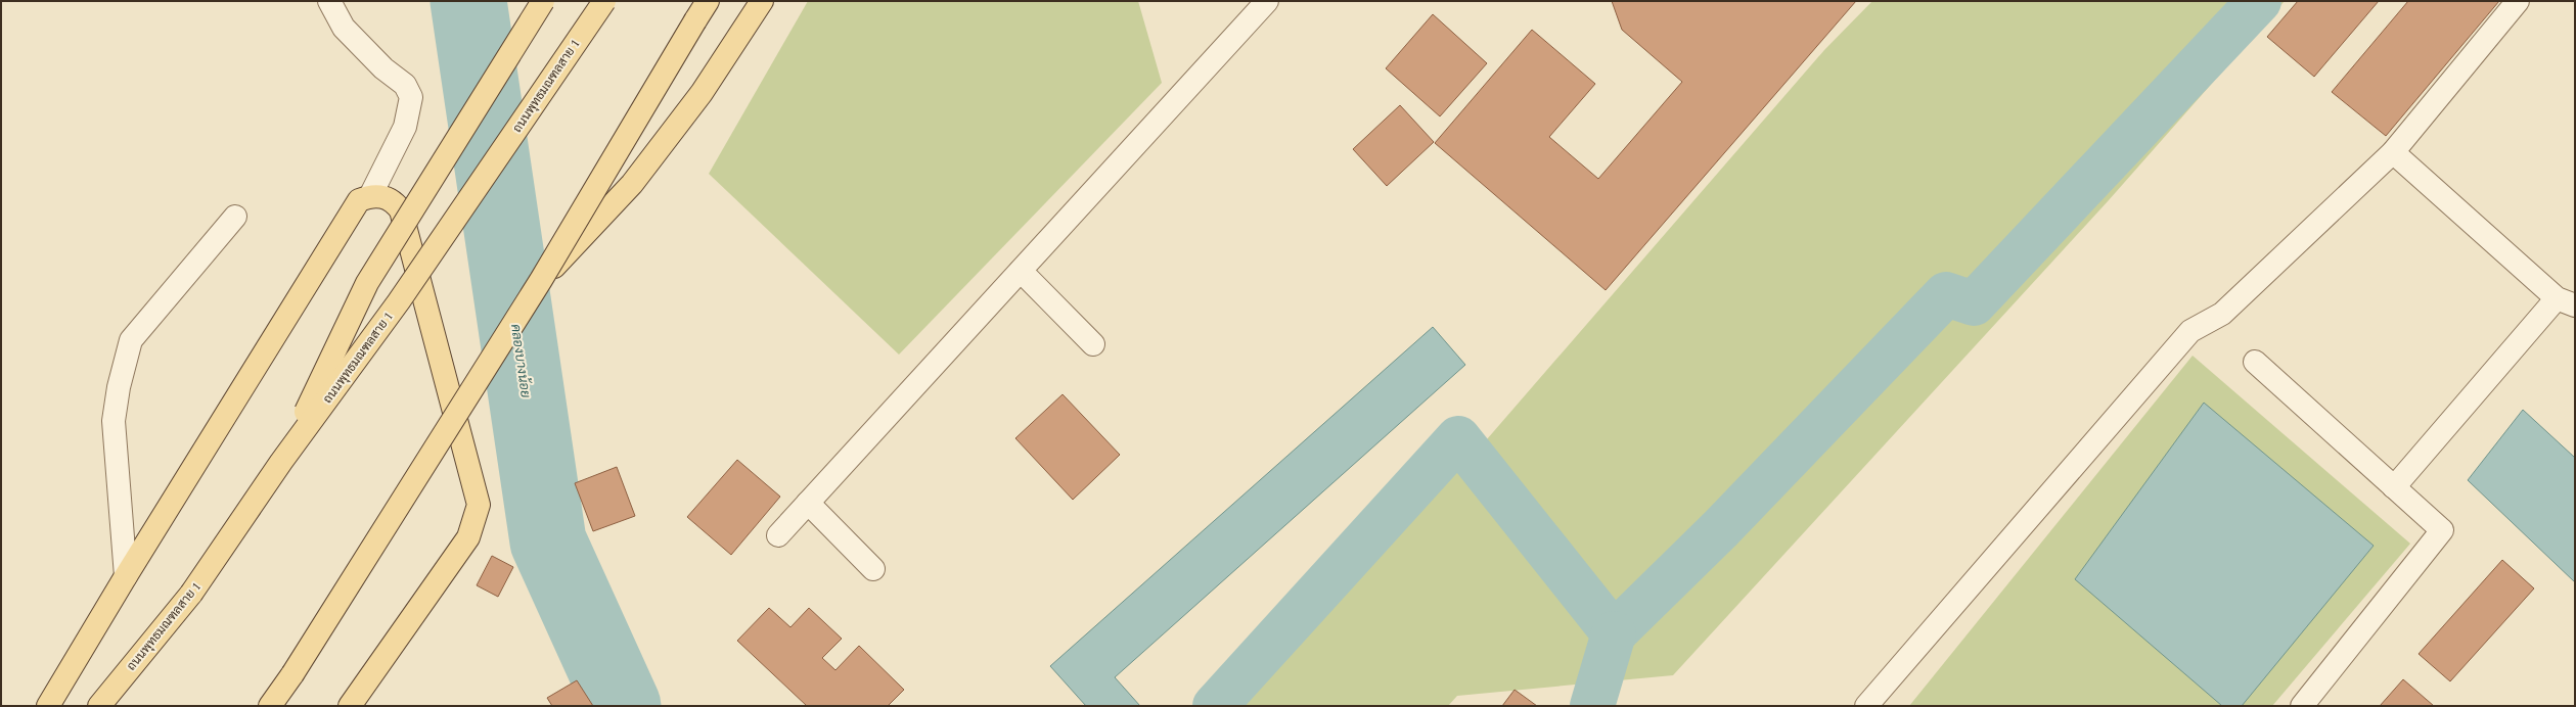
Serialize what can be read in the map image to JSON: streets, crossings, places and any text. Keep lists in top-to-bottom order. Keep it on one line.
{"streets":{"main road":["ถนนพุทธมณฑลสาย 1"]},"water":["คลองบางน้อย"]}
